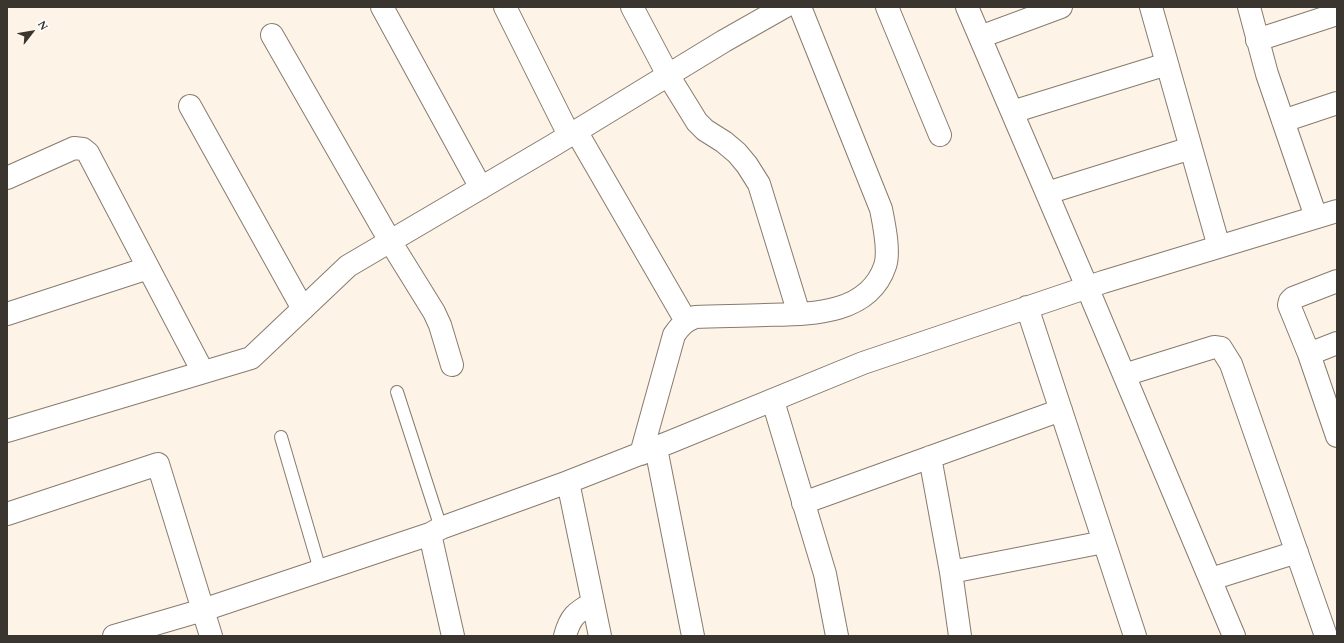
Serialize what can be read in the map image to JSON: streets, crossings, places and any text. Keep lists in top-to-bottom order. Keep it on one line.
{"north":"top right"}
